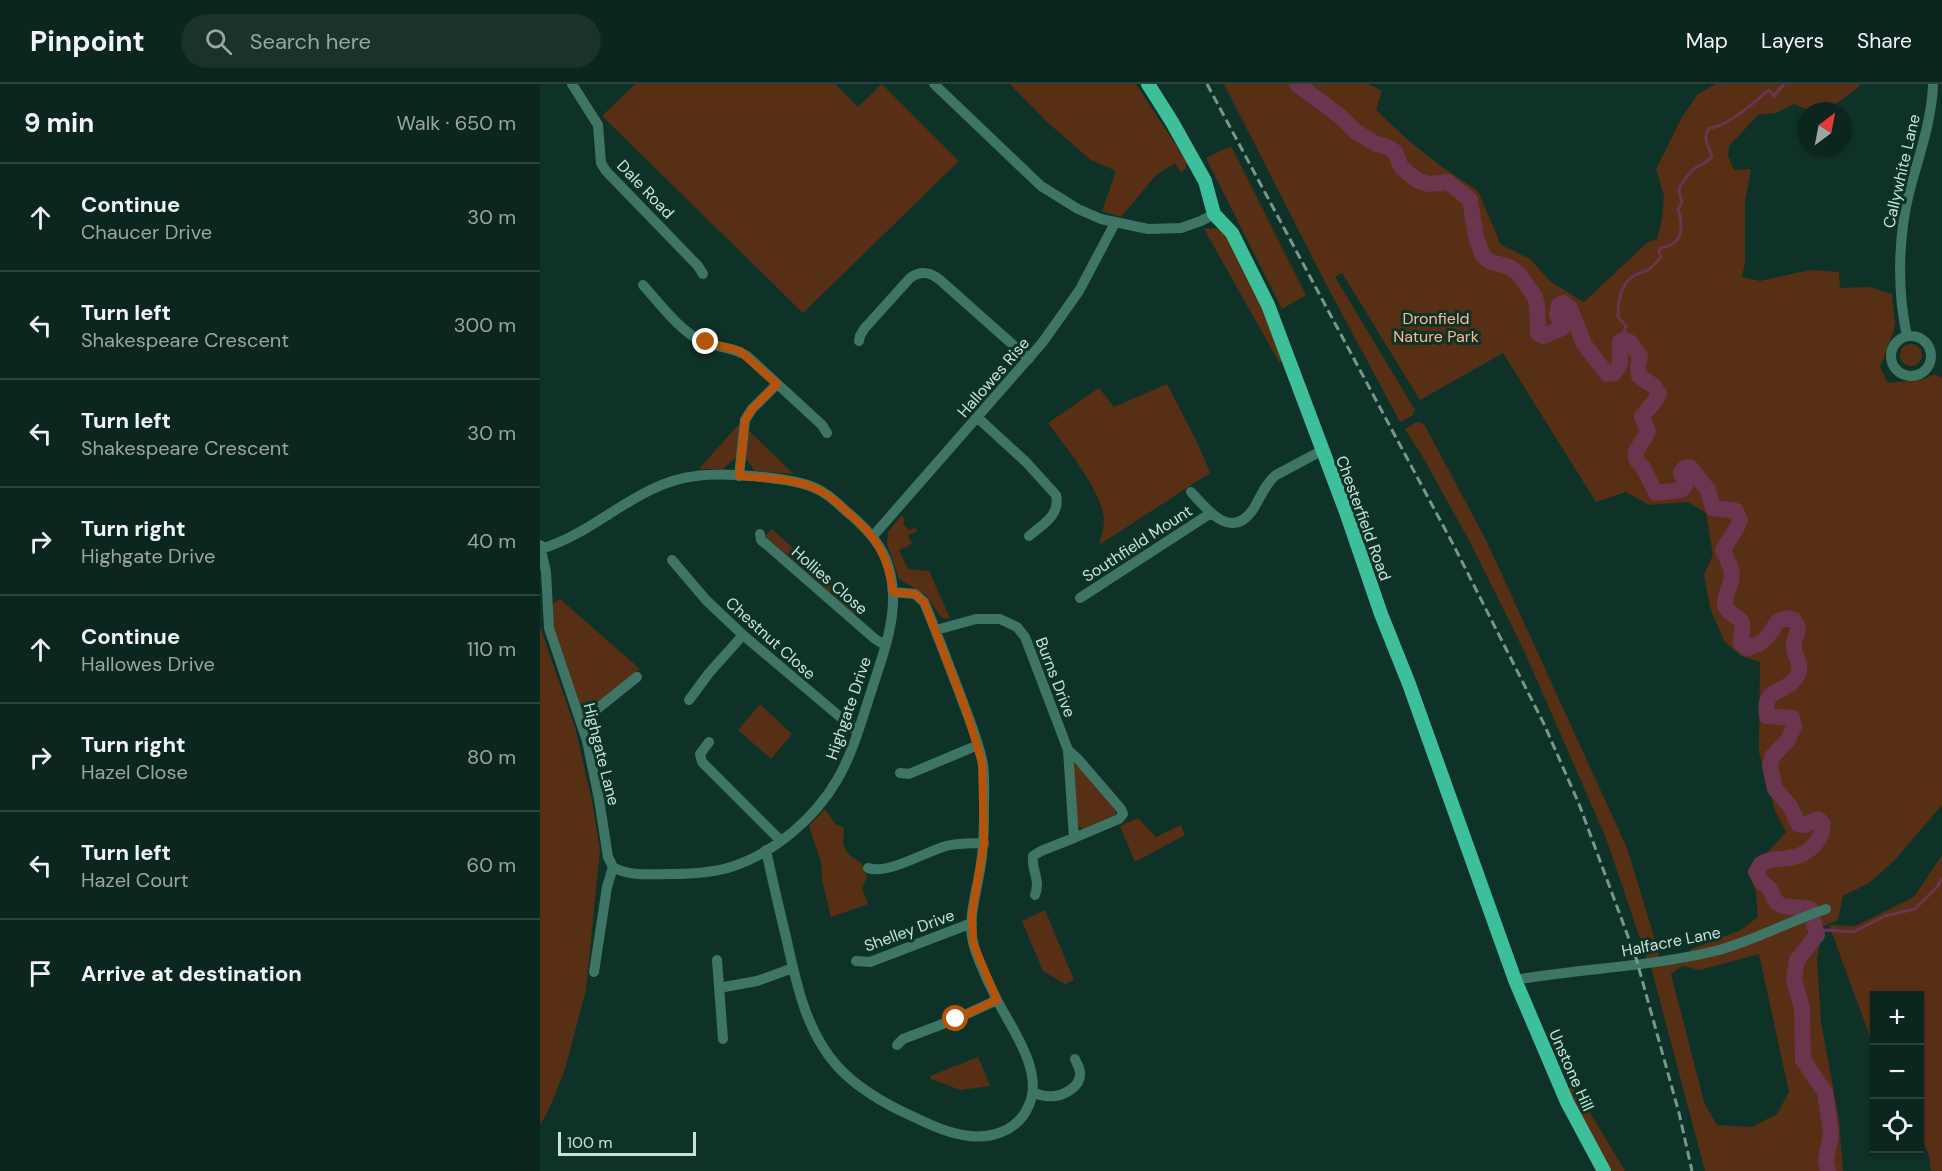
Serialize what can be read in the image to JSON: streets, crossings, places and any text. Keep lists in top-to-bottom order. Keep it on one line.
{"streets":{"main road":["Chesterfield Road","Unstone Hill"],"street":["Callywhite Lane","Dale Road","Hallowes Rise","Southfield Mount","Hollies Close","Chestnut Close","Burns Drive","Highgate Drive","Highgate Lane","Shelley Drive","Halfacre Lane"]},"crossings":[["Hallowes Rise","Highgate Drive"],["Chesterfield Road","Halfacre Lane"],["Chesterfield Road","Unstone Hill"],["Hollies Close","Highgate Drive"],["Chestnut Close","Highgate Drive"],["Highgate Drive","Highgate Lane"],["Halfacre Lane","Unstone Hill"]],"parks":["Dronfield Nature Park"],"scale_bar":"100 m","north":"top right","page":{"header":"Pinpoint","search":"Search here","nav":["Map","Layers","Share"],"heading":["9 min","Walk · 650 m"],"list":[["Continue","Chaucer Drive","30 m"],["Turn left","Shakespeare Crescent","300 m"],["Turn left","Shakespeare Crescent","30 m"],["Turn right","Highgate Drive","40 m"],["Continue","Hallowes Drive","110 m"],["Turn right","Hazel Close","80 m"],["Turn left","Hazel Court","60 m"],"Arrive at destination"],"map_buttons":["+","−"],"scale":"100 m"}}
